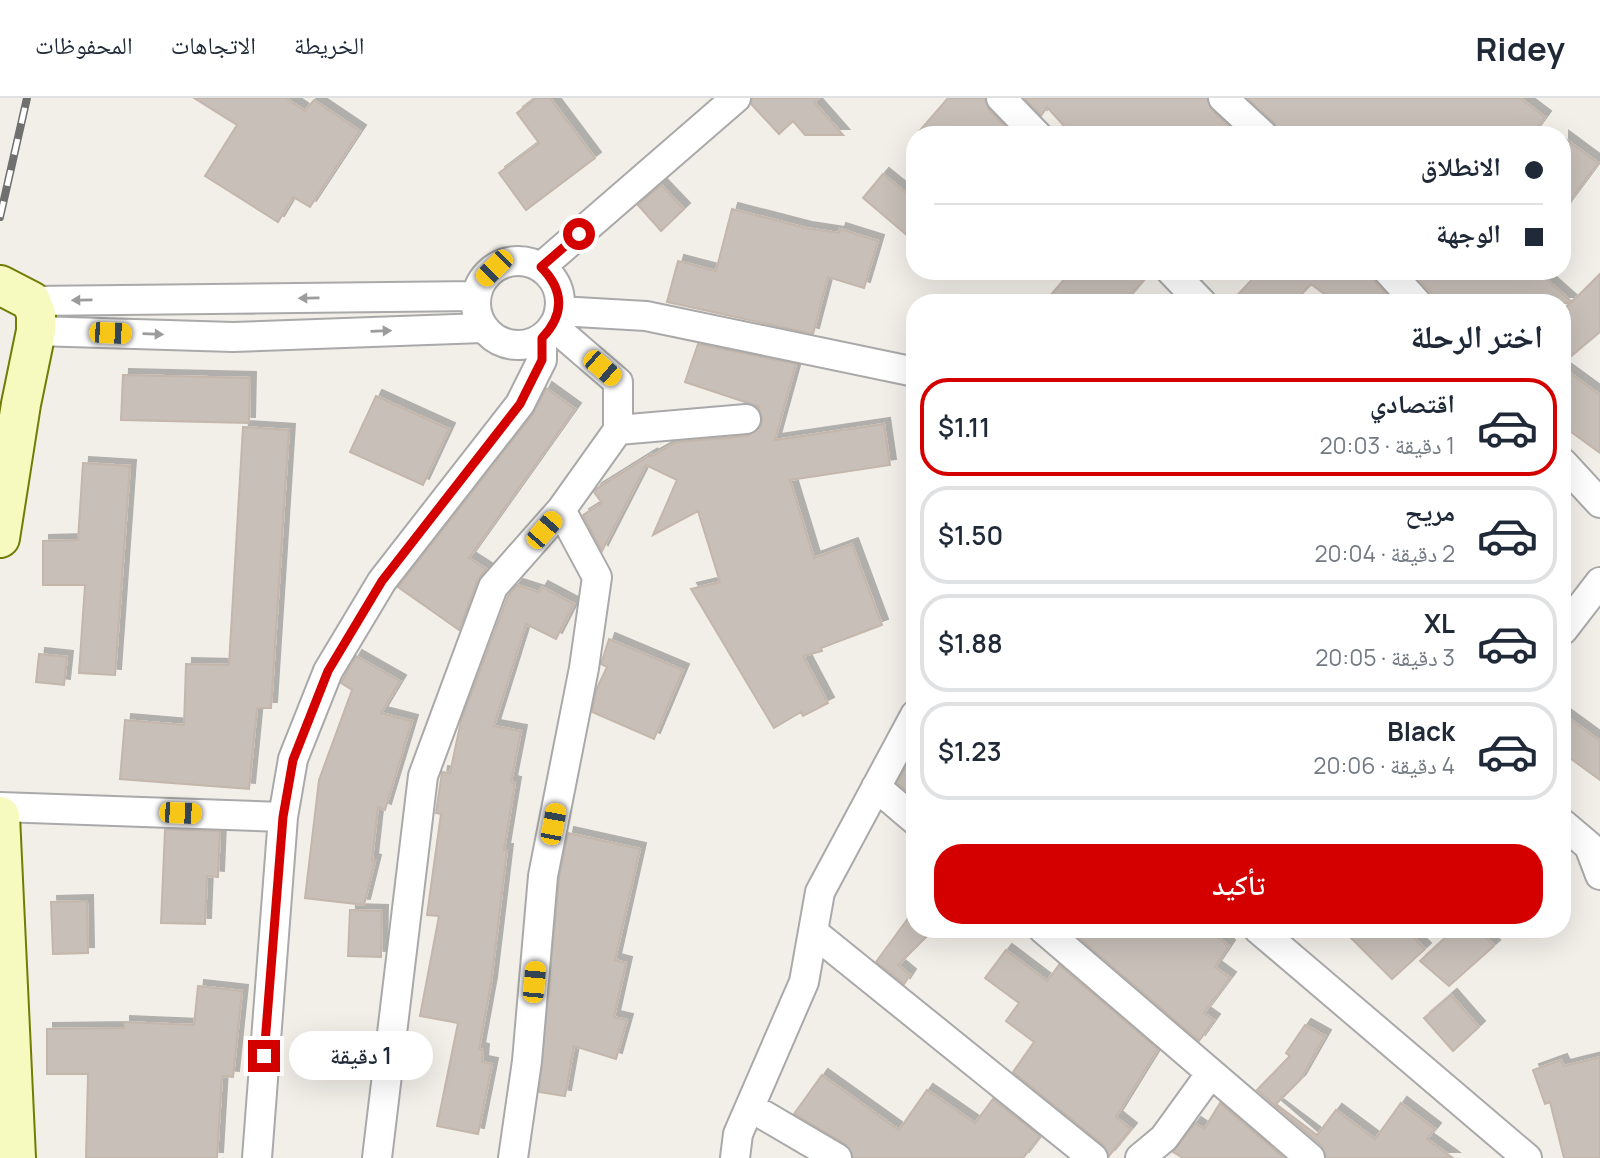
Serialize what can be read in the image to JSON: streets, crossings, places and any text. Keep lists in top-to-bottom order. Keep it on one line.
{"page":{"header":"Ridey","nav":["الخريطة","الاتجاهات","المحفوظات"],"banner":["الانطلاق","الوجهة"],"heading":"اختر الرحلة","list":[{"name":"اقتصادي","note":"1 دقيقة · 20:03","value":"$1.11"},{"name":"مريح","note":"2 دقيقة · 20:04","value":"$1.50"},{"name":"XL","note":"3 دقيقة · 20:05","value":"$1.88"},{"name":"Black","note":"4 دقيقة · 20:06","value":"$1.23"}],"buttons":"تأكيد","bubble":"1 دقيقة"}}
